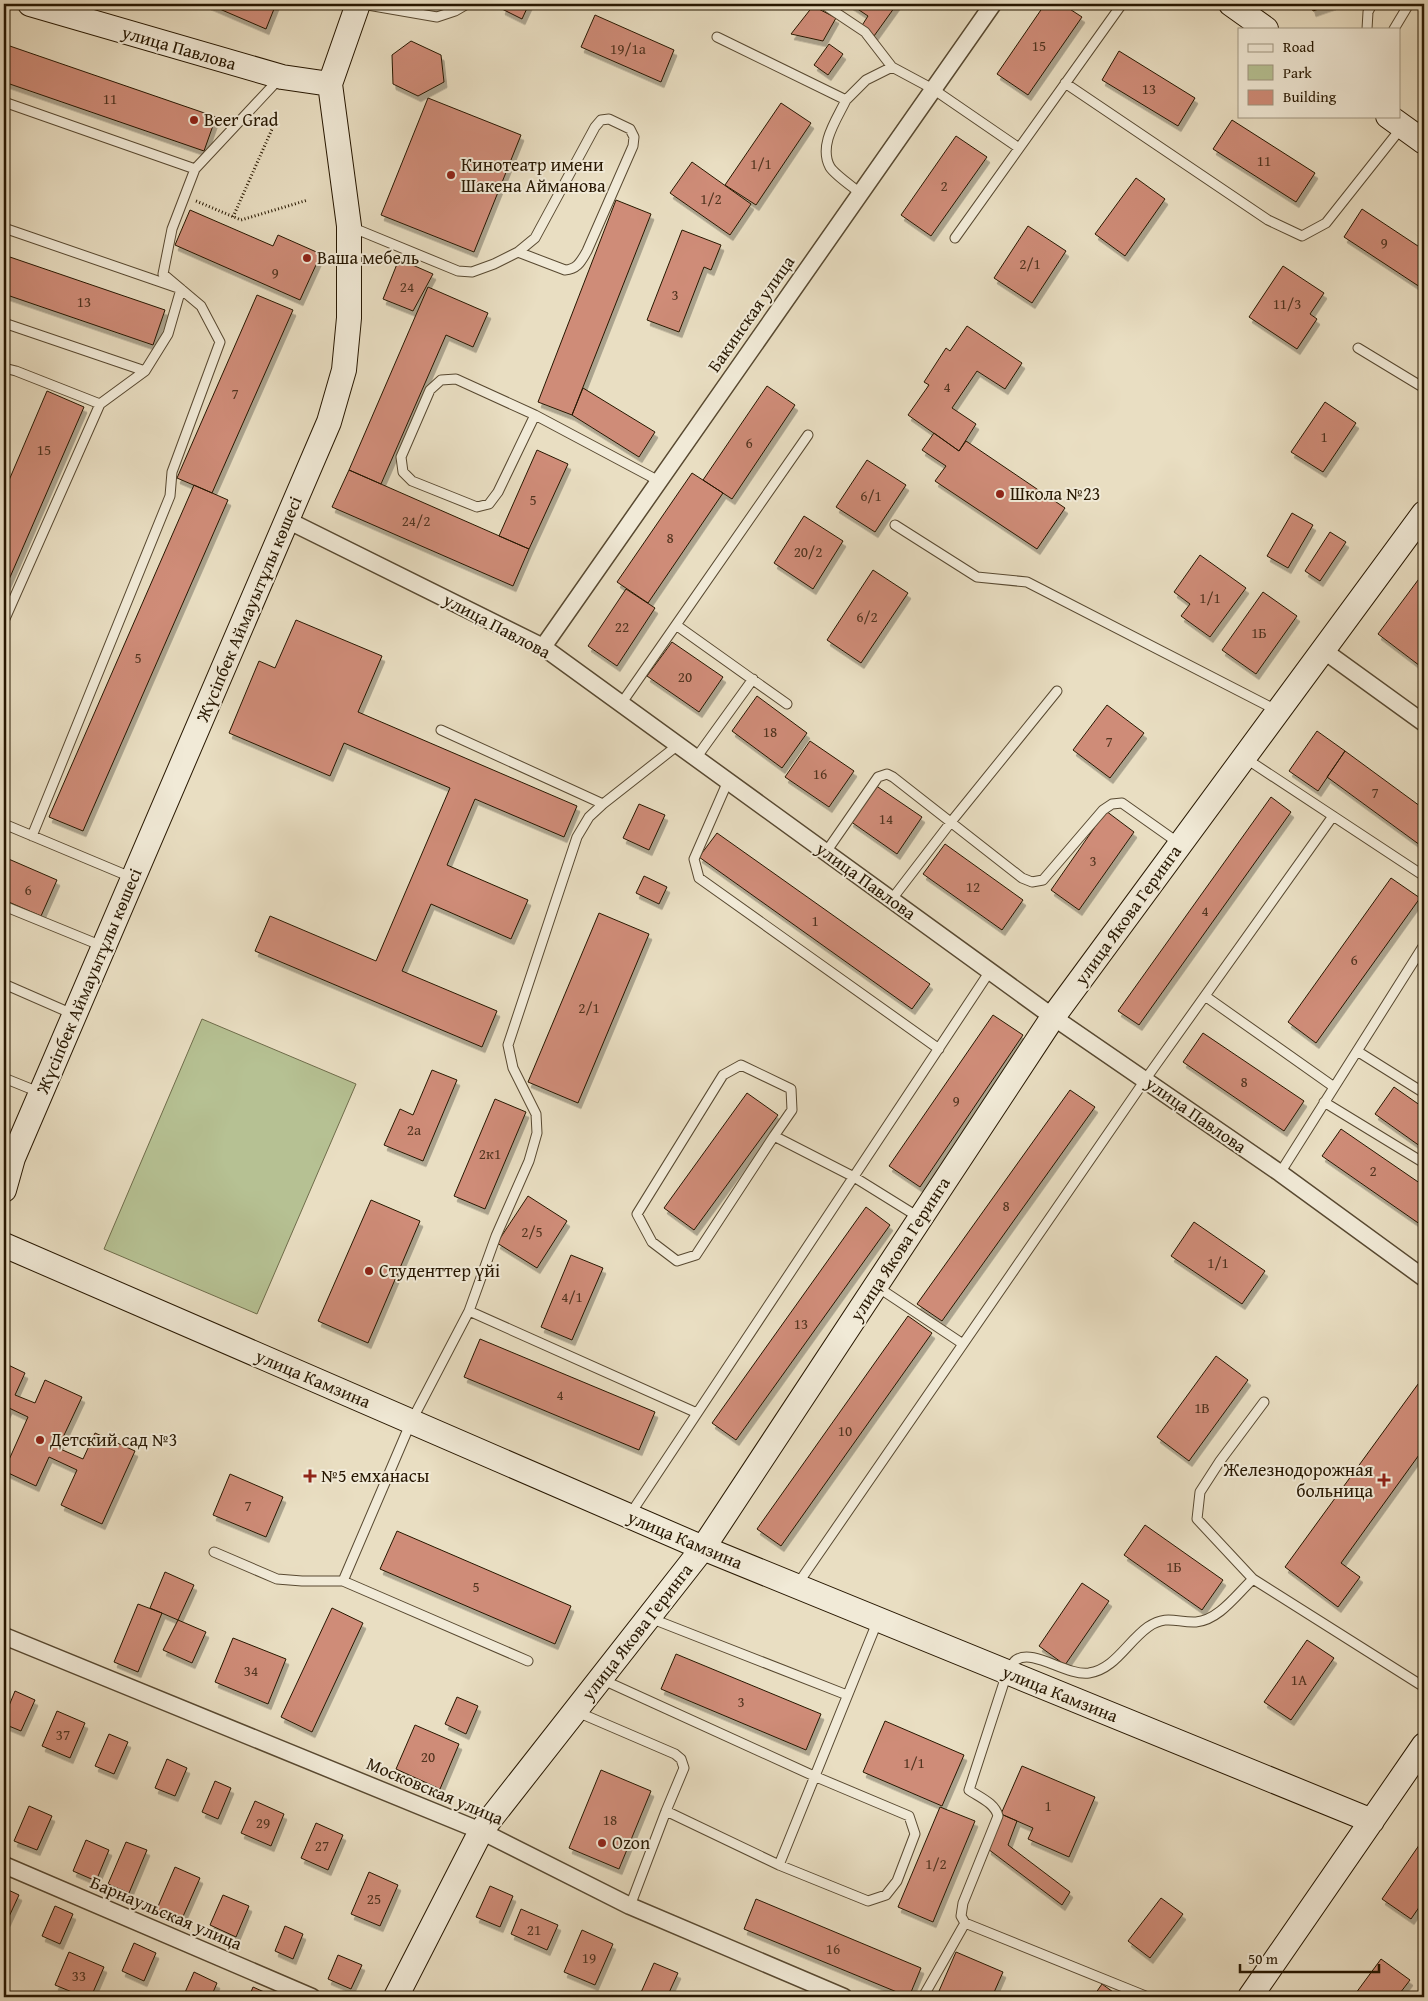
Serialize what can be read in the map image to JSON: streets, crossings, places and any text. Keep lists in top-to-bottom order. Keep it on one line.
{"streets":{"street":["улица Павлова","Бакинская улица","Жүсіпбек Аймауытұлы көшесі","улица Якова Геринга","улица Камзина","Московская улица","Барнаульская улица"]},"crossings":[["улица Павлова","Бакинская улица"],["улица Павлова","Жүсіпбек Аймауытұлы көшесі"],["улица Павлова","улица Якова Геринга"],["улица Якова Геринга","улица Камзина"],["улица Якова Геринга","Московская улица"]],"places":{"other":["Beer Grad","Кинотеатр имени Шакена Айманова","Ваша мебель","Школа №23","Студенттер үйі","Детский сад №3","Ozon"],"health":["№5 емханасы","Железнодорожная больница"]},"house_numbers":["15","19/1а","13","11","11","1/1","2","1/2","9","2/1","9","24","3","13","11/3","4","7","1","6","15","6/1","5","24/2","8","20/2","1/1","6/2","22","1Б","5","20","18","7","16","7","14","3","12","6","4","1","6","2/1","8","9","2а","2к1","2","8","2/5","1/1","4/1","13","4","1В","10","7","1Б","5","34","1А","3","37","20","1/1","1","18","29","27","1/2","25","21","16","19","33"],"legend":["Road","Park","Building"],"scale_bar":"50 m"}
